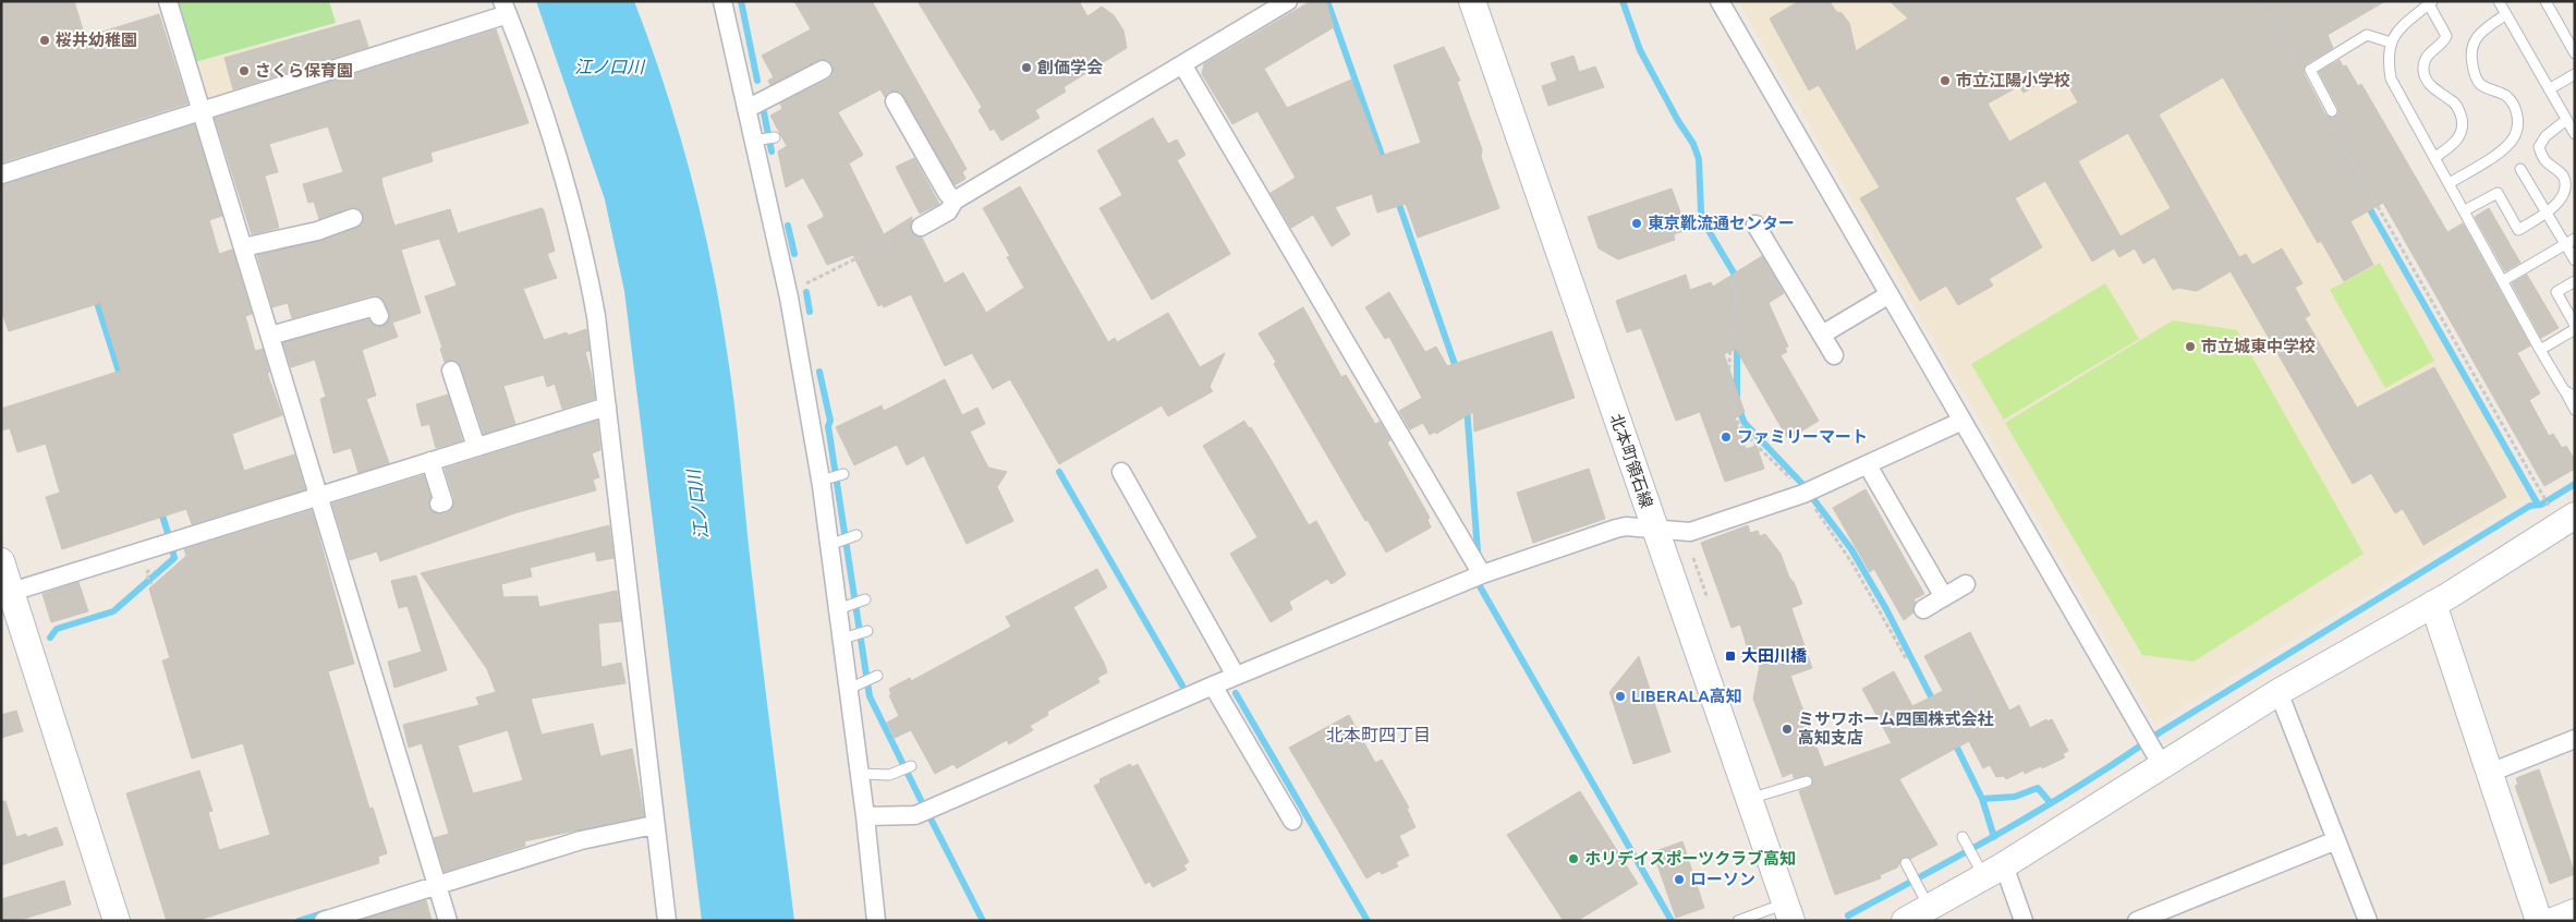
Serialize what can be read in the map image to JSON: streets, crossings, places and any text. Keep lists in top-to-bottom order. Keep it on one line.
{"streets":{"street":["北本町領石線"]},"districts":["北本町四丁目"],"water":["江ノ口川"],"places":{"other":["桜井幼稚園","創価学会","さくら保育園","市立江陽小学校","東京靴流通センター","市立城東中学校","ファミリーマート","LIBERALA高知","ミサワホーム四国株式会社 高知支店","ホリデイスポーツクラブ高知","ローソン"],"transit":["大田川橋"]}}
